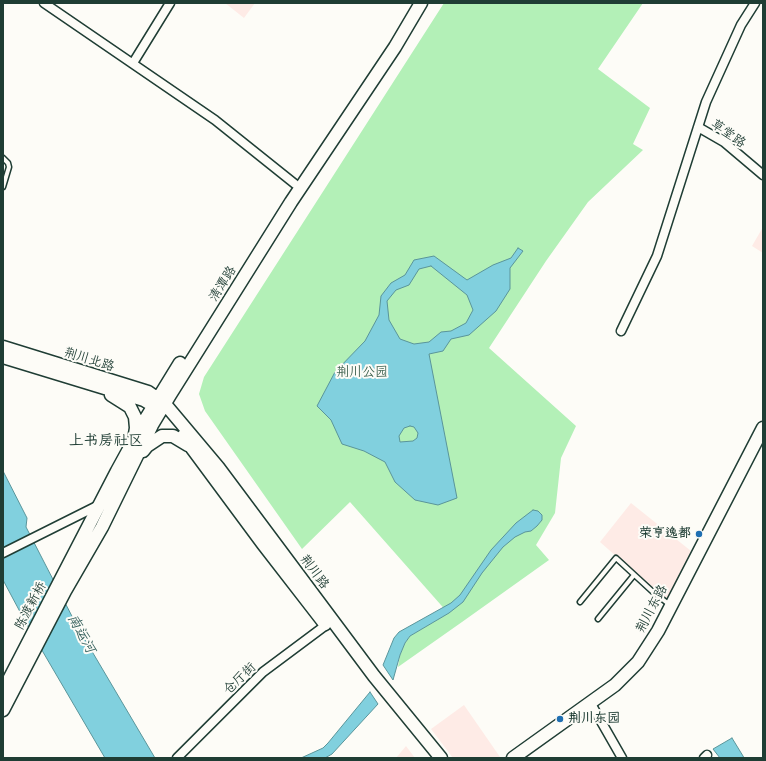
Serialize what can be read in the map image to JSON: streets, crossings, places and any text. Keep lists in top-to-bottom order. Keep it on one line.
{"streets":{"main road":["清潭路","荆川北路","荆川路","陈渡新桥","荆川东路"],"street":["草堂路","仓厅街"]},"crossings":[["清潭路","荆川北路"],["清潭路","荆川路"],["清潭路","陈渡新桥"],["荆川北路","荆川路"],["荆川路","仓厅街"]],"districts":["上书房社区"],"water":["南运河"],"parks":["荆川公园"],"places":["荣亨逸都","荆川东园"]}
